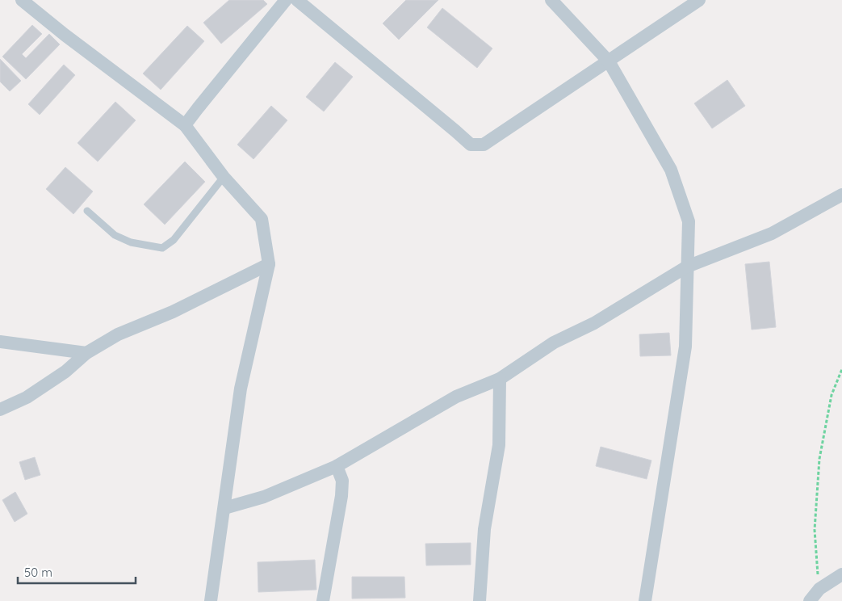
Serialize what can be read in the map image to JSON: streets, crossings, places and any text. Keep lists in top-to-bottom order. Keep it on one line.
{"scale_bar":"50 m"}
